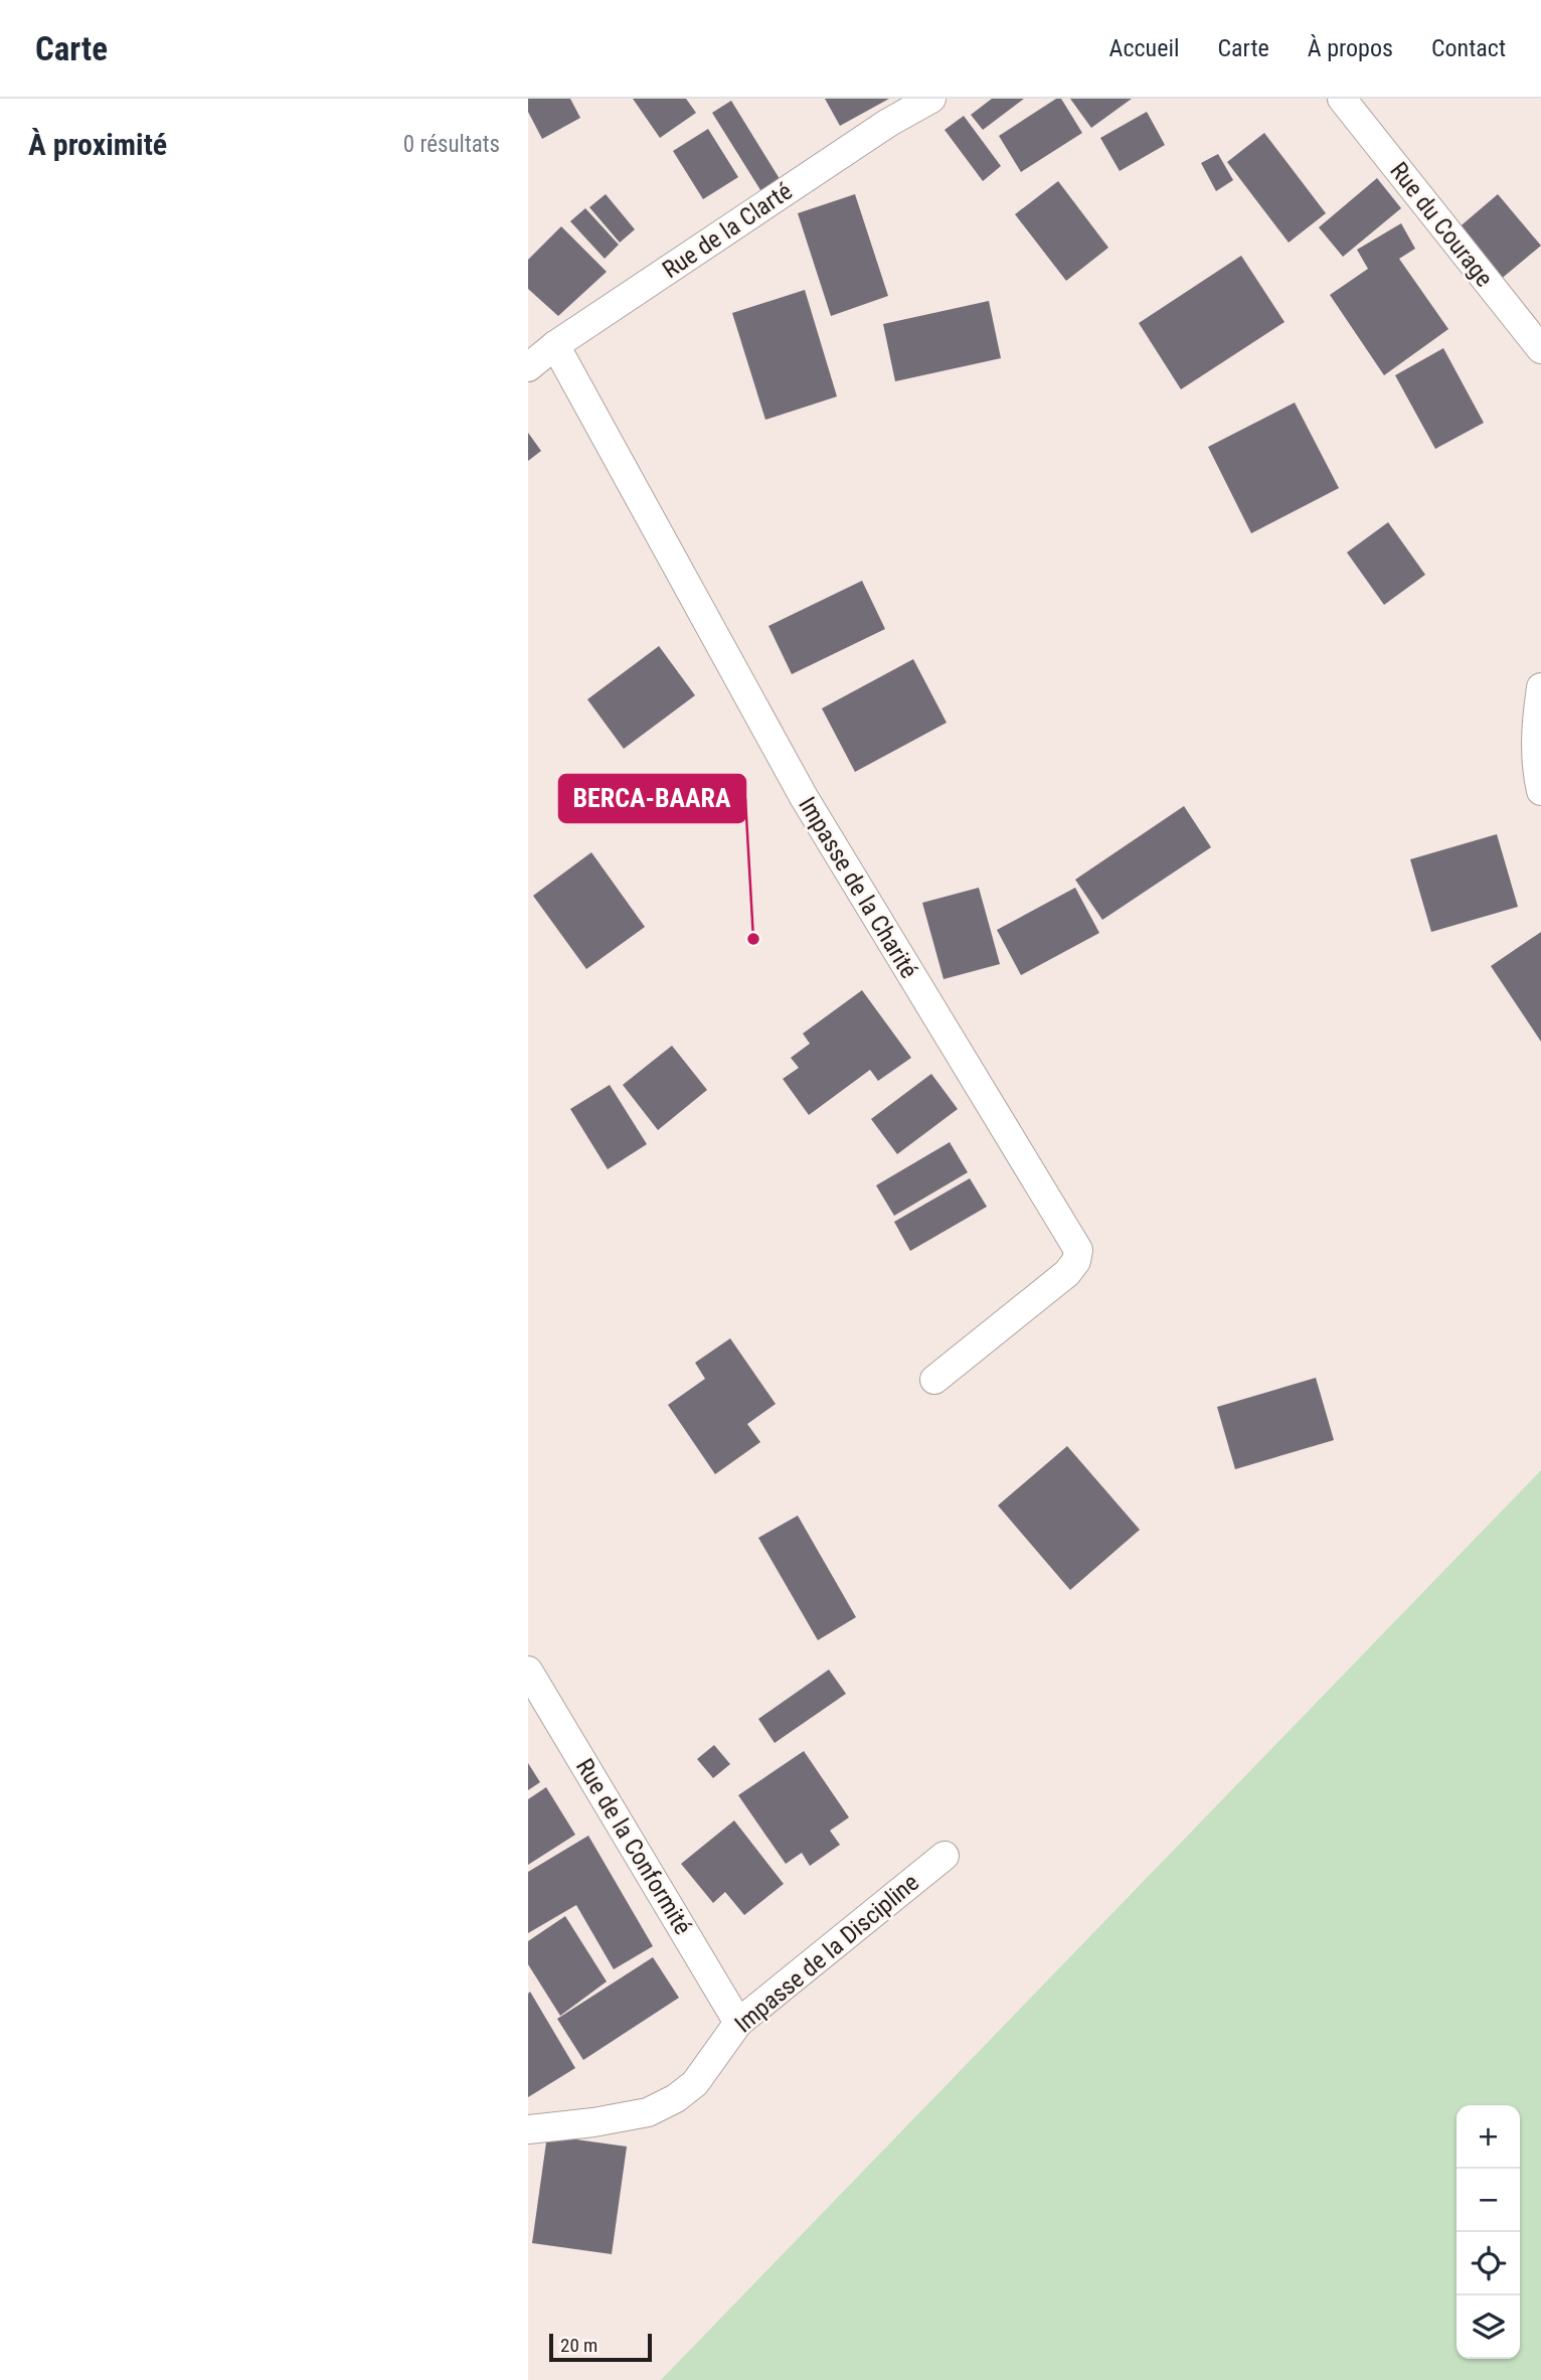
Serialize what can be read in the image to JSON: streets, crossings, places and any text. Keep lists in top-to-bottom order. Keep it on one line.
{"streets":{"street":["Rue du Courage","Rue de la Clarté","Impasse de la Charité","Rue de la Conformité","Impasse de la Discipline"]},"crossings":[["Rue de la Clarté","Impasse de la Charité"],["Rue de la Conformité","Impasse de la Discipline"]],"places":["BERCA-BAARA"],"scale_bar":"20 m","page":{"header":"Carte","nav":["Accueil","Carte","À propos","Contact"],"heading":["À proximité","0 résultats"],"map_buttons":["+","−"],"scale":"20 m"}}
